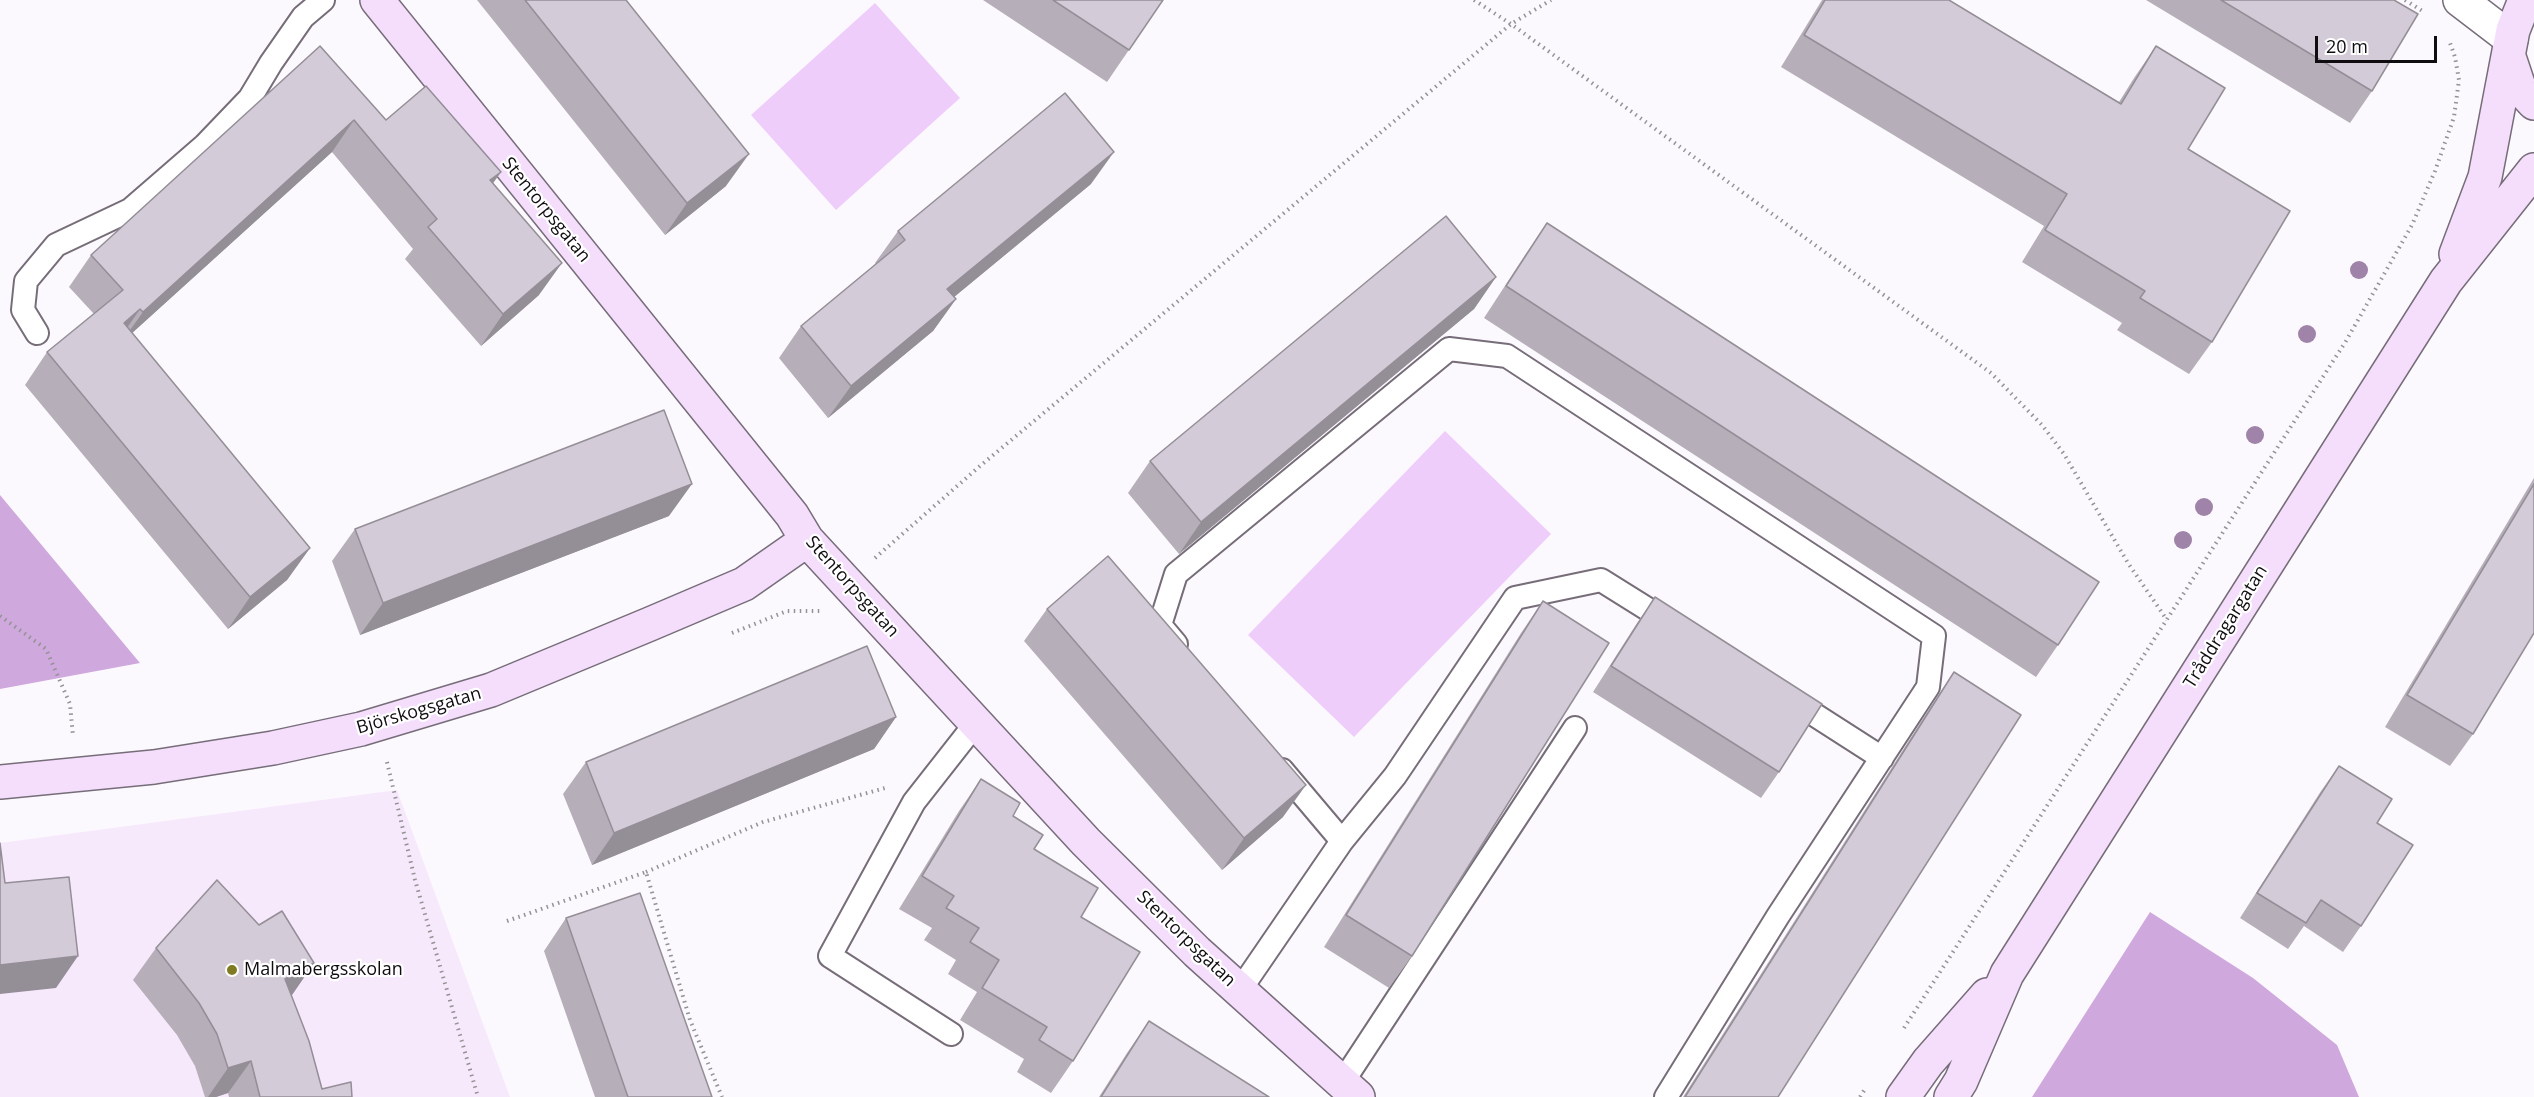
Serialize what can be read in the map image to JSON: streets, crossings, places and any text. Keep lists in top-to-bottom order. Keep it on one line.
{"streets":{"street":["Stentorpsgatan","Tråddragargatan","Björskogsgatan"]},"crossings":[["Stentorpsgatan","Björskogsgatan"]],"places":["Malmabergsskolan"],"scale_bar":"20 m"}
